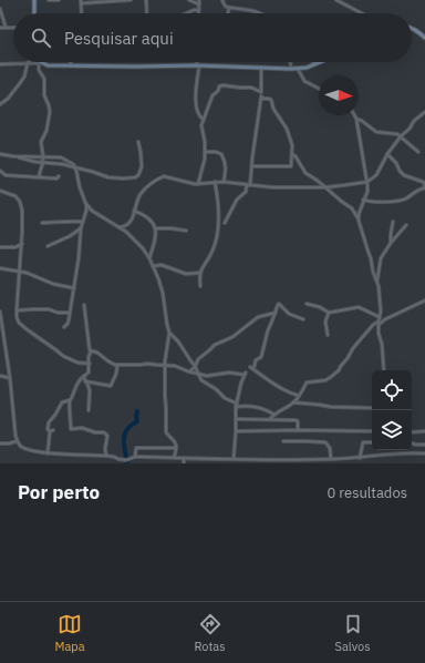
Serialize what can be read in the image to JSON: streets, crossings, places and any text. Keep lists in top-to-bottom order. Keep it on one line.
{"north":"right","page":{"search":"Pesquisar aqui","heading":["Por perto","0 resultados"],"nav":["Mapa","Rotas","Salvos"]}}
